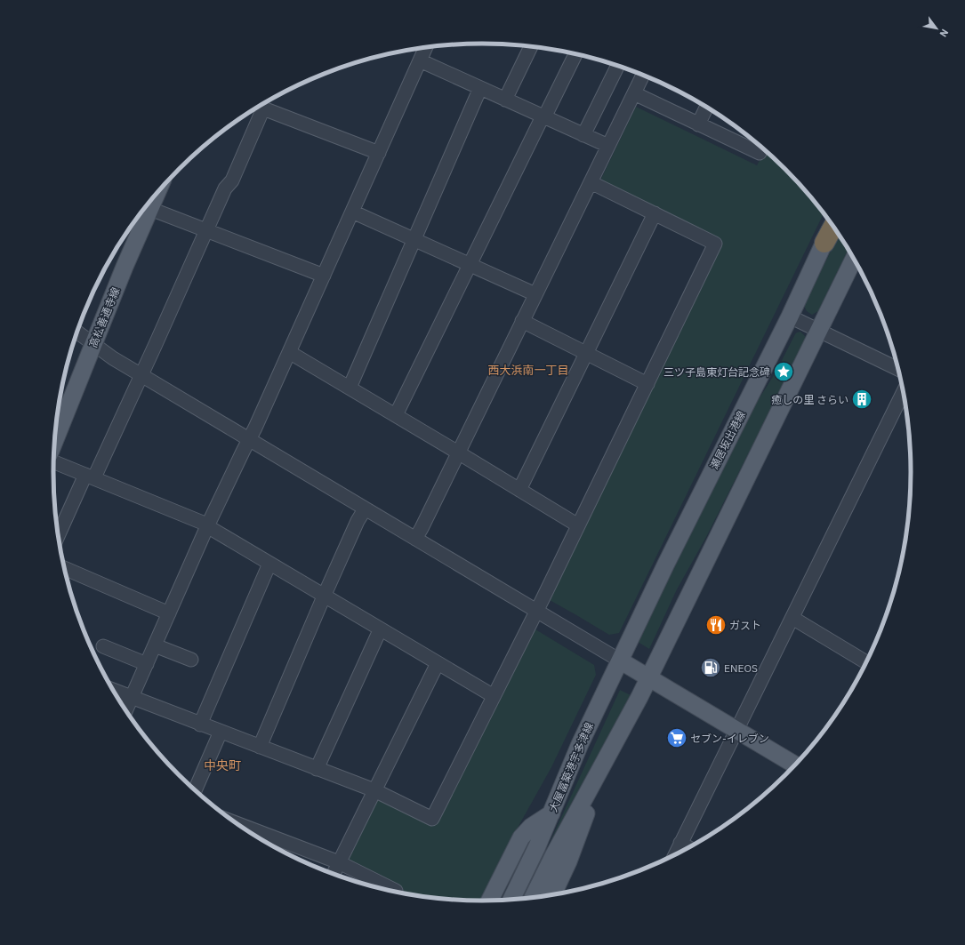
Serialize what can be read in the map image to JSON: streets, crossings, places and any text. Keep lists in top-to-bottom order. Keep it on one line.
{"streets":{"main road":["高松善通寺線","瀬居坂出港線","大屋冨築港宇多津線"]},"crossings":[["瀬居坂出港線","大屋冨築港宇多津線"]],"districts":["西大浜南一丁目","中央町"],"places":{"place":["三ツ子島東灯台記念碑"],"building":["癒しの里 さらい"],"restaurant":["ガスト"],"fuel station":["ENEOS"],"supermarket":["セブン-イレブン"]},"north":"bottom right"}
